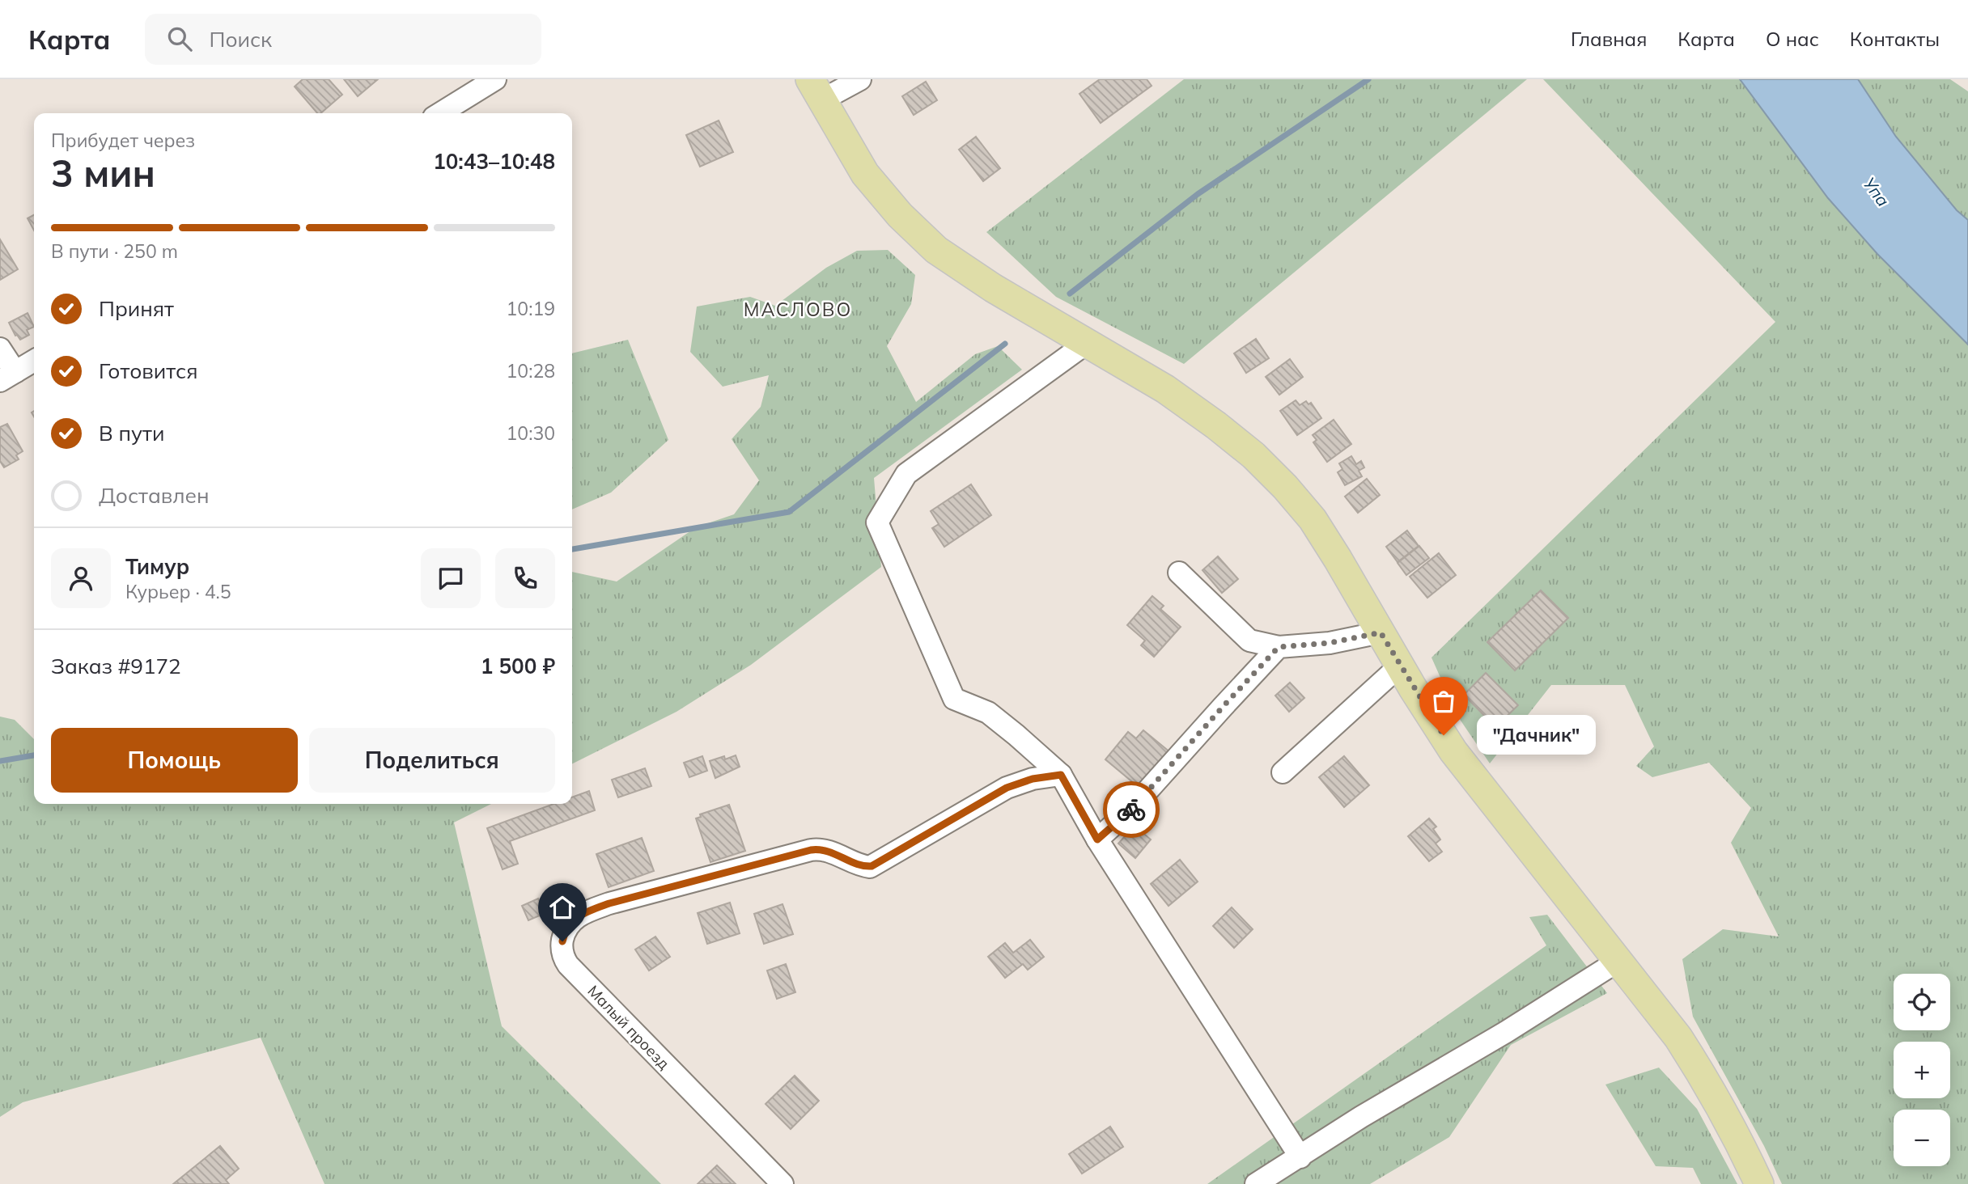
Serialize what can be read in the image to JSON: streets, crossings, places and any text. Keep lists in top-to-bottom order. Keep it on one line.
{"streets":{"street":["Малый проезд"]},"districts":["МАСЛОВО"],"water":["Упа"],"places":["\"Дачник\""],"page":{"header":"Карта","search":"Поиск","nav":["Главная","Карта","О нас","Контакты"],"heading":["3 мин","Прибудет через","10:43–10:48"],"panel":["Тимур","Курьер · 4.5","Заказ #9172","1 500 ₽"],"bar":"В пути · 250 m","list":[["Принят","10:19"],["Готовится","10:28"],["В пути","10:30"],"Доставлен"],"bubble":"\"Дачник\"","buttons":["Помощь","Поделиться"],"map_buttons":["+","−"]}}
